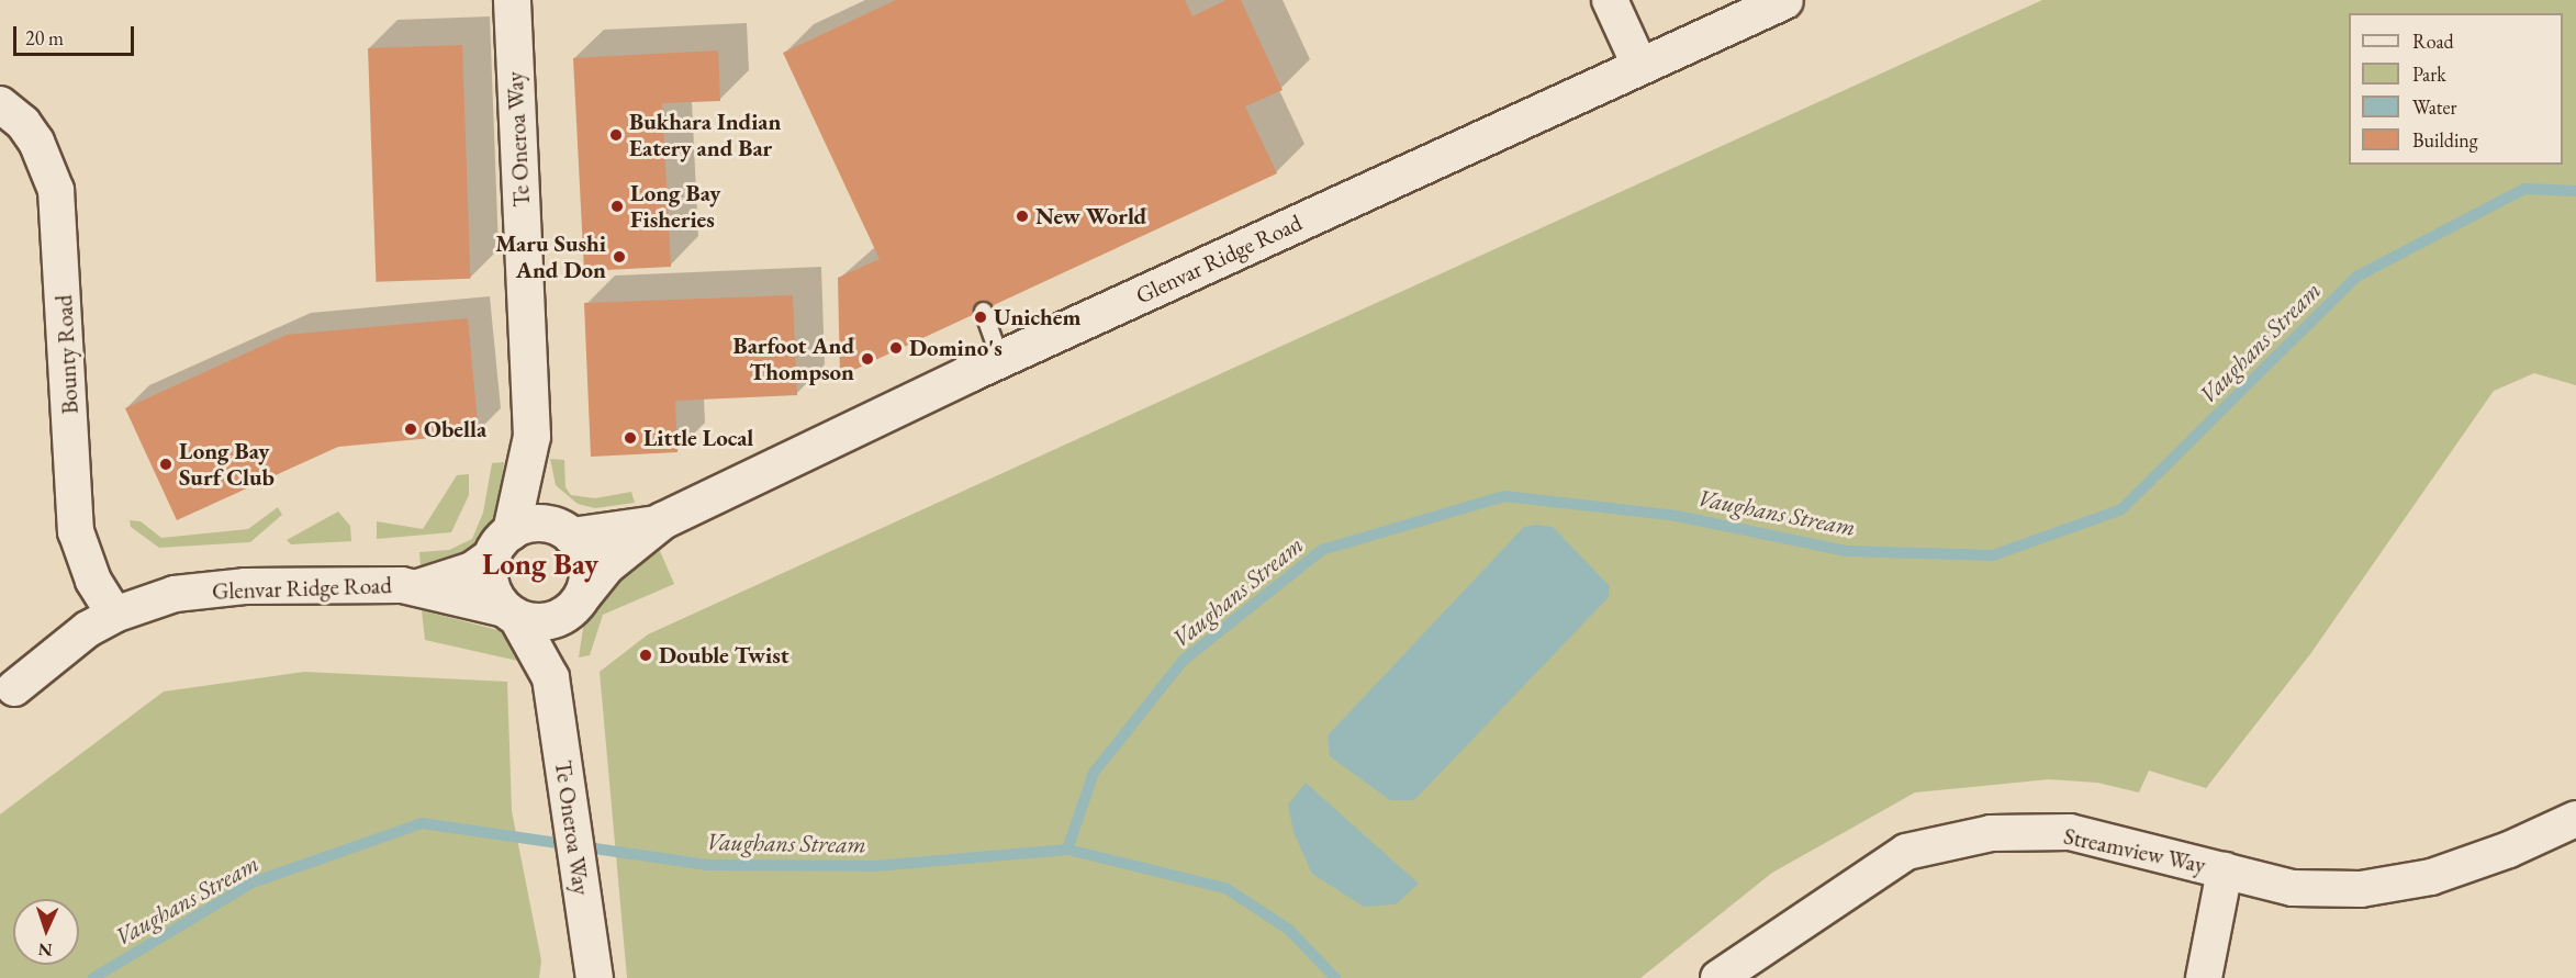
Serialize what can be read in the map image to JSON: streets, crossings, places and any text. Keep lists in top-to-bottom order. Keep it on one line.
{"streets":{"street":["Te Oneroa Way","Glenvar Ridge Road","Bounty Road","Streamview Way"]},"crossings":[["Te Oneroa Way","Glenvar Ridge Road"],["Glenvar Ridge Road","Bounty Road"]],"districts":["Long Bay"],"water":["Vaughans Stream"],"places":["Bukhara Indian Eatery and Bar","Long Bay Fisheries","New World","Maru Sushi And Don","Unichem","Domino's","Barfoot And Thompson","Obella","Little Local","Long Bay Surf Club","Double Twist"],"legend":["Road","Park","Water","Building"],"scale_bar":"20 m","north":"bottom"}
